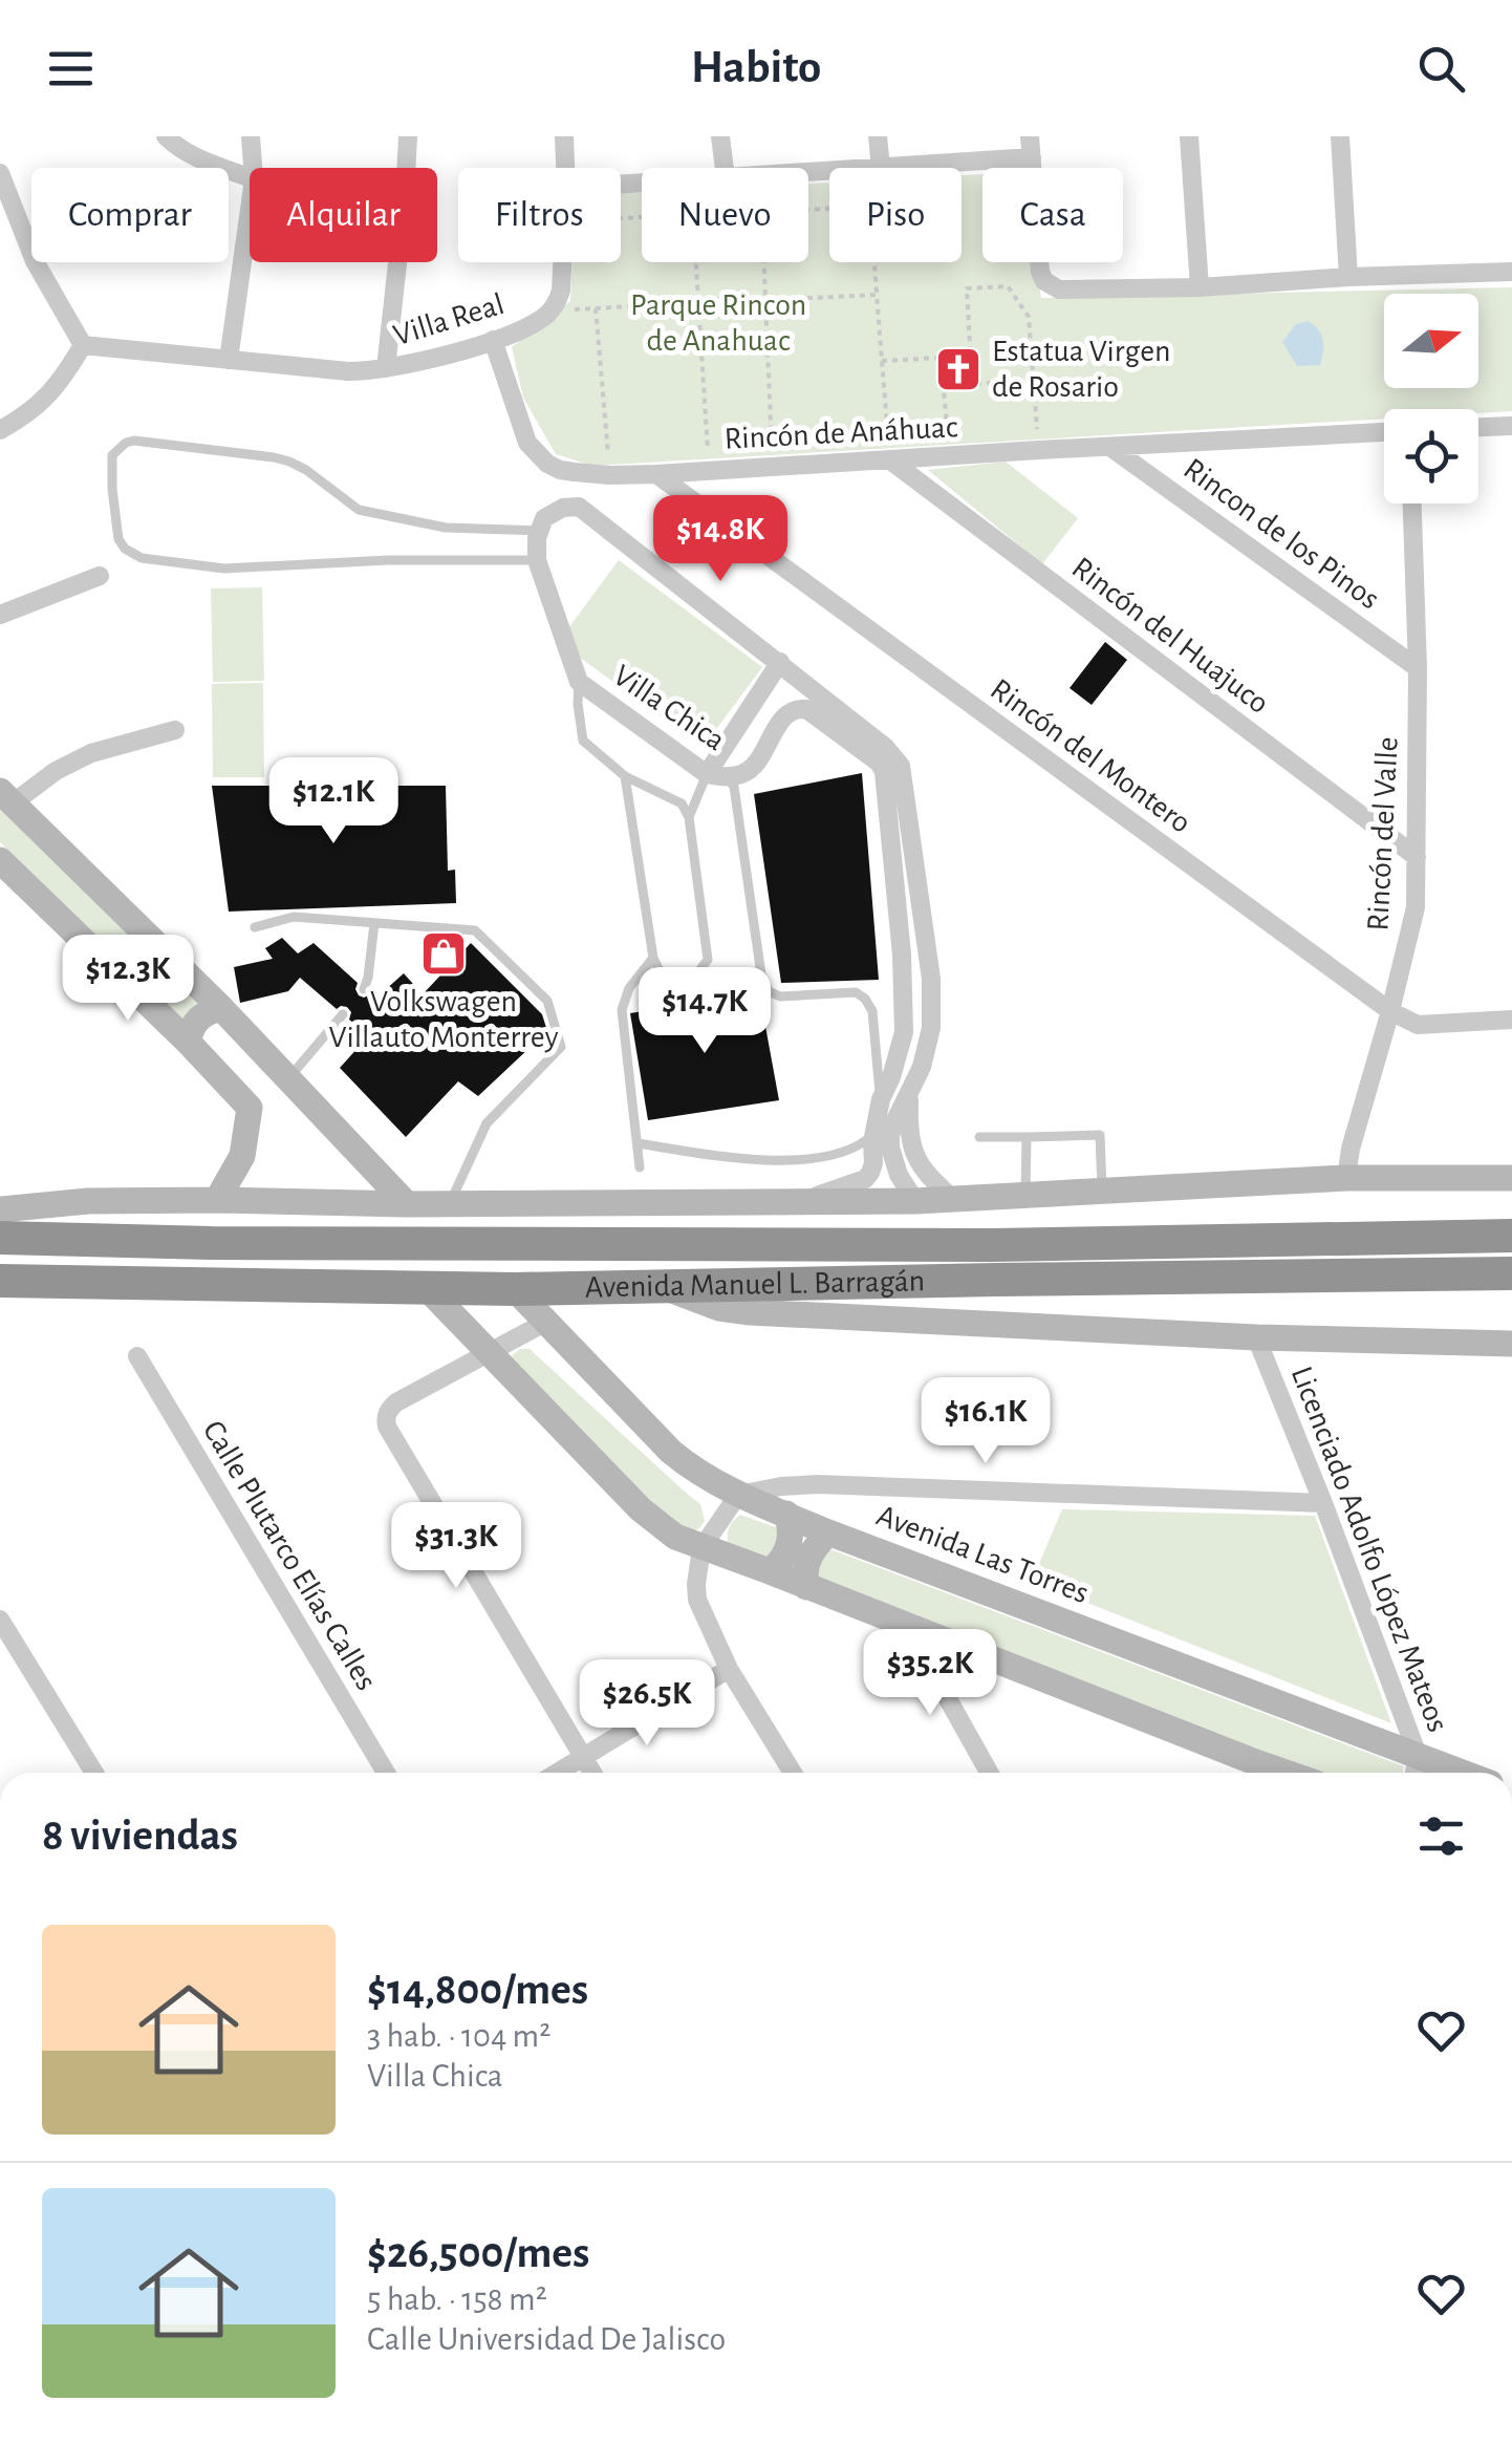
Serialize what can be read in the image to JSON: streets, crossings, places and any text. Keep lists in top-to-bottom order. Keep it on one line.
{"streets":{"highway":["Avenida Manuel L. Barragán"],"street":["Villa Real","Rincón de Anáhuac","Rincon de los Pinos","Rincón del Huajuco","Villa Chica","Rincón del Montero","Rincón del Valle","Licenciado Adolfo López Mateos","Avenida Las Torres","Calle Plutarco Elías Calles"]},"crossings":[["Villa Real","Rincón de Anáhuac"],["Rincón de Anáhuac","Rincon de los Pinos"],["Rincón de Anáhuac","Rincón del Huajuco"],["Rincón de Anáhuac","Rincón del Montero"],["Rincon de los Pinos","Rincón del Valle"],["Rincón del Huajuco","Rincón del Valle"],["Rincón del Montero","Rincón del Valle"],["Avenida Manuel L. Barragán","Avenida Las Torres"],["Licenciado Adolfo López Mateos","Avenida Las Torres"]],"parks":["Parque Rincon de Anahuac"],"places":{"church":["Estatua Virgen de Rosario"],"shop":["Volkswagen Villauto Monterrey"]},"north":"right","page":{"header":"Habito","chip":["Comprar","Alquilar","Filtros","Nuevo","Piso","Casa"],"price":["$14.8K","$12.1K","$12.3K","$14.7K","$16.1K","$31.3K","$35.2K","$26.5K"],"heading":"8 viviendas","list":[{"name":"$14,800/mes","note":"3 hab. · 104 m² · Villa Chica"},{"name":"$26,500/mes","note":"5 hab. · 158 m² · Calle Universidad De Jalisco"}]}}
